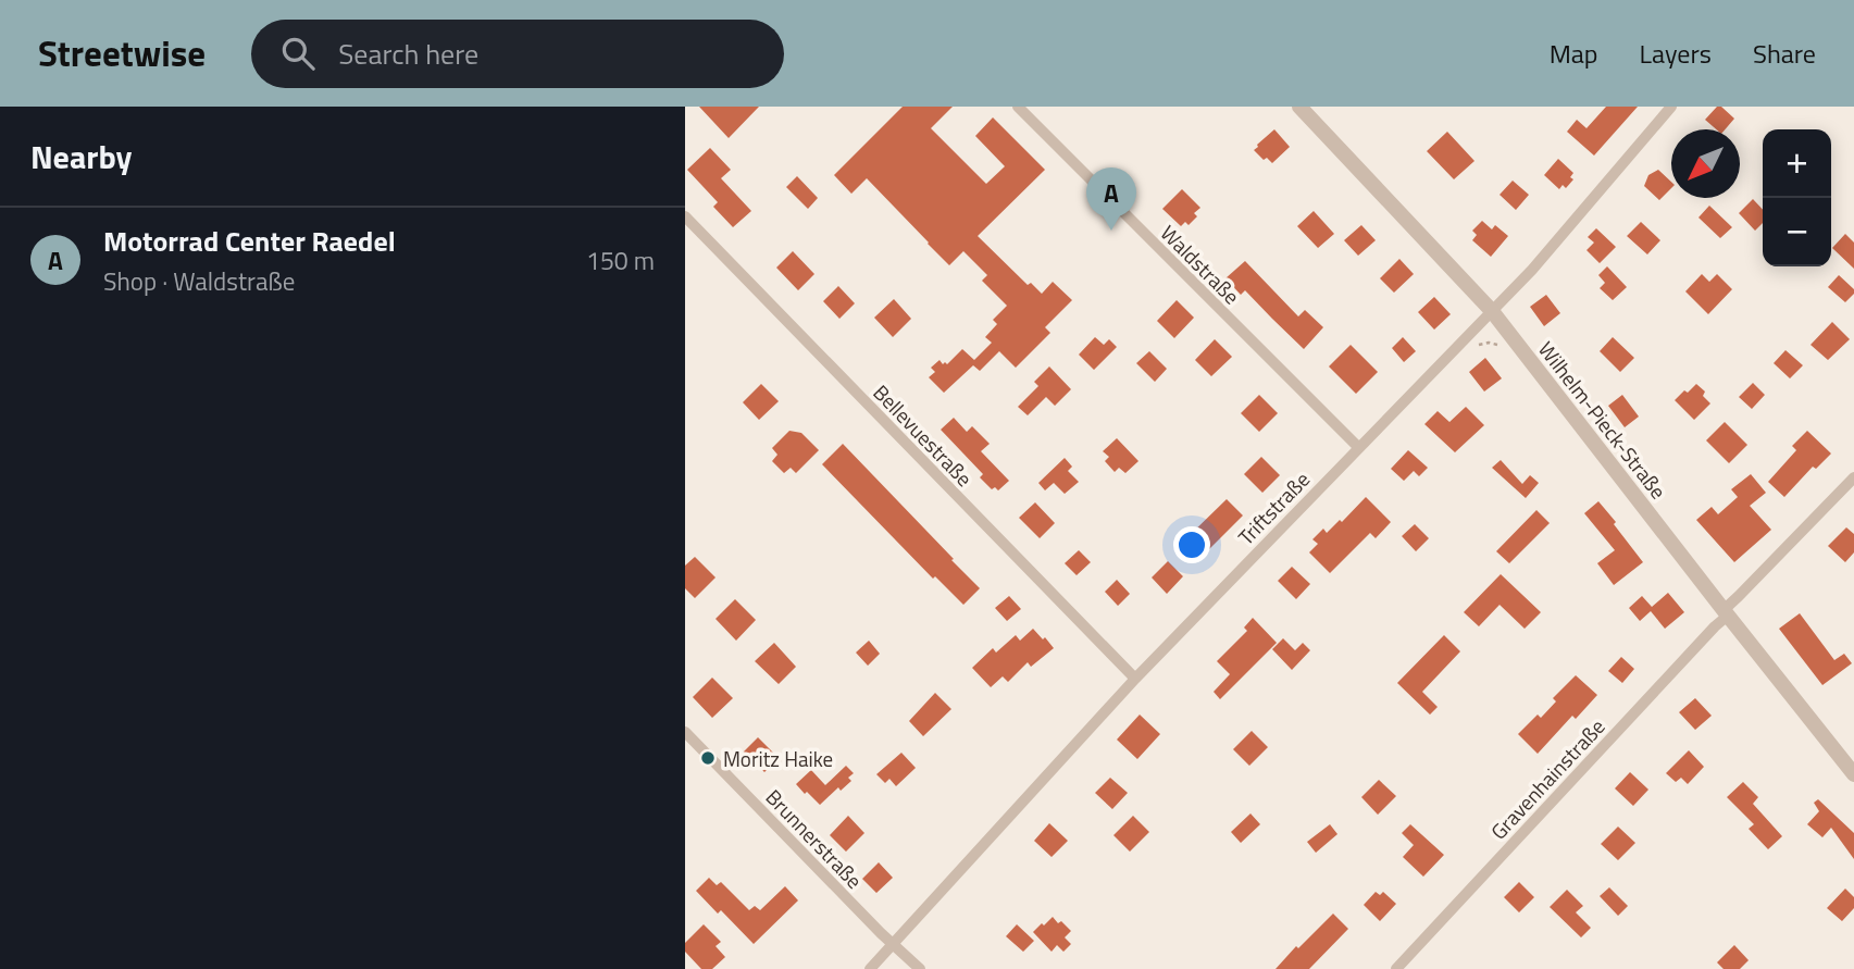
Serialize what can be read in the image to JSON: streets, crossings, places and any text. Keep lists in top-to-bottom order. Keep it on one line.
{"streets":{"street":["Waldstraße","Wilhelm-Pieck-Straße","Bellevuestraße","Triftstraße","Gravenhainstraße","Brunnerstraße"]},"crossings":[["Waldstraße","Triftstraße"],["Wilhelm-Pieck-Straße","Triftstraße"],["Wilhelm-Pieck-Straße","Gravenhainstraße"],["Bellevuestraße","Triftstraße"],["Triftstraße","Brunnerstraße"]],"places":["Moritz Haike"],"north":"bottom left","page":{"header":"Streetwise","search":"Search here","nav":["Map","Layers","Share"],"heading":"Nearby","map_buttons":["+","−"],"pins":"A","list":[{"mark":"A","name":"Motorrad Center Raedel","note":"Shop · Waldstraße","value":"150 m"}]}}
